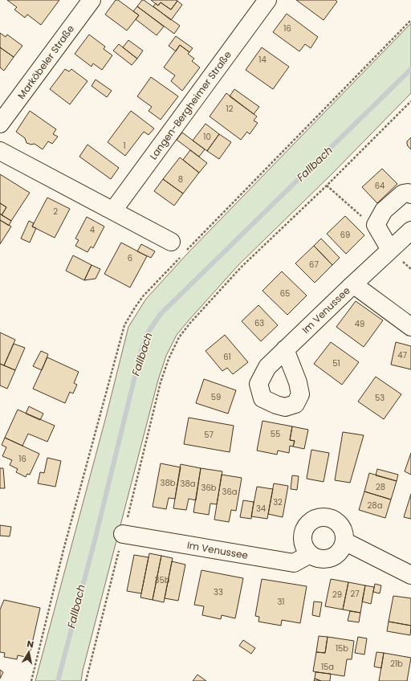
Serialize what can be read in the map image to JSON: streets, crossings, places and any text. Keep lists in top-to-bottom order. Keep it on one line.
{"streets":{"street":["Marköbeler Straße","Langen-Bergheimer Straße","Im Venussee"]},"water":["Fallbach"],"house_numbers":["16","14","12","10","1","8","64","2","4","69","6","67","65","63","49","47","61","51","59","53","55","57","16","38b","38a","28","36b","36a","32","28a","34","35b","33","27","29","31","15b","21b","15a"],"north":"top"}
